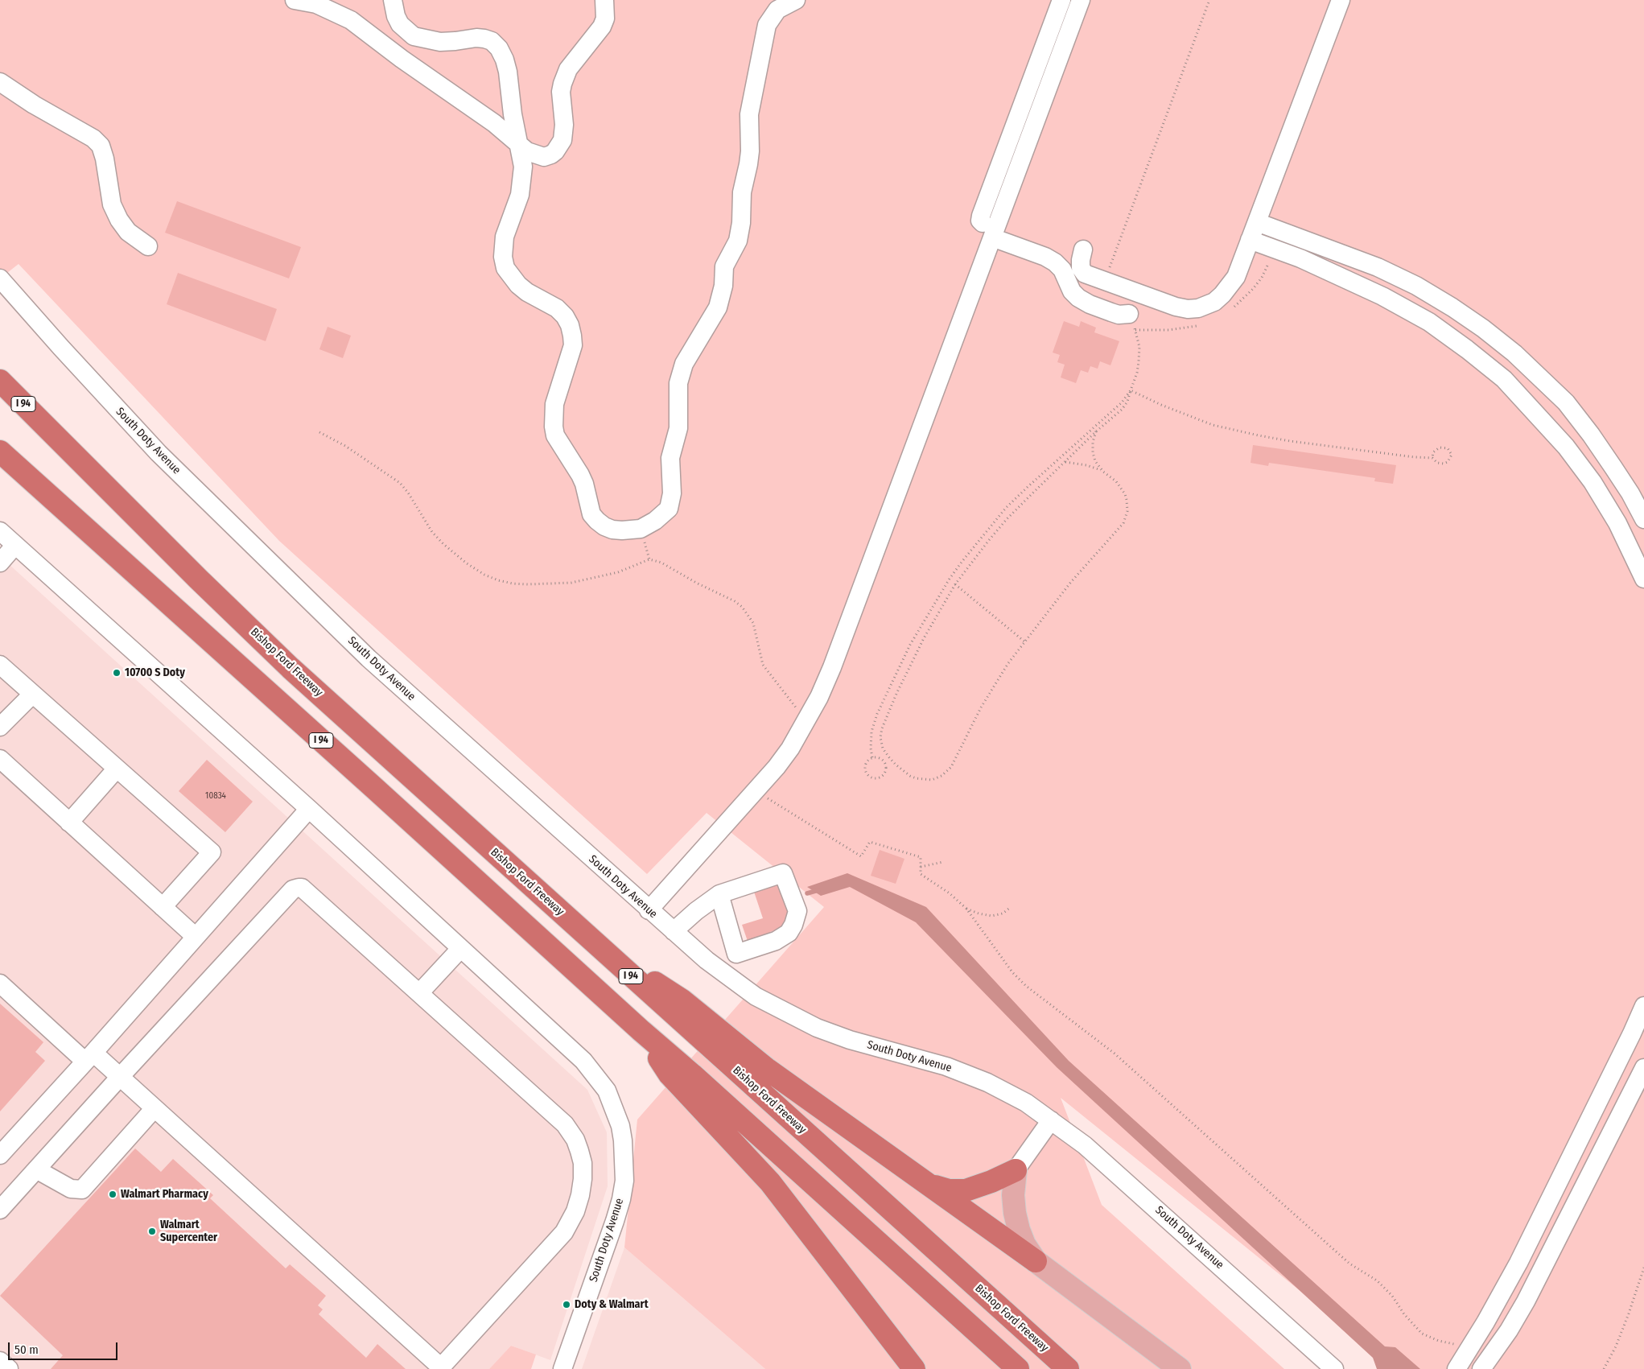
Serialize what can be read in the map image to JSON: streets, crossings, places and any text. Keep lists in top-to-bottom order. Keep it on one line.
{"streets":{"highway":["I 94","Bishop Ford Freeway"],"street":["South Doty Avenue"]},"places":["10700 S Doty","Walmart Pharmacy","Walmart Supercenter","Doty & Walmart"],"house_numbers":["10834"],"scale_bar":"50 m"}
